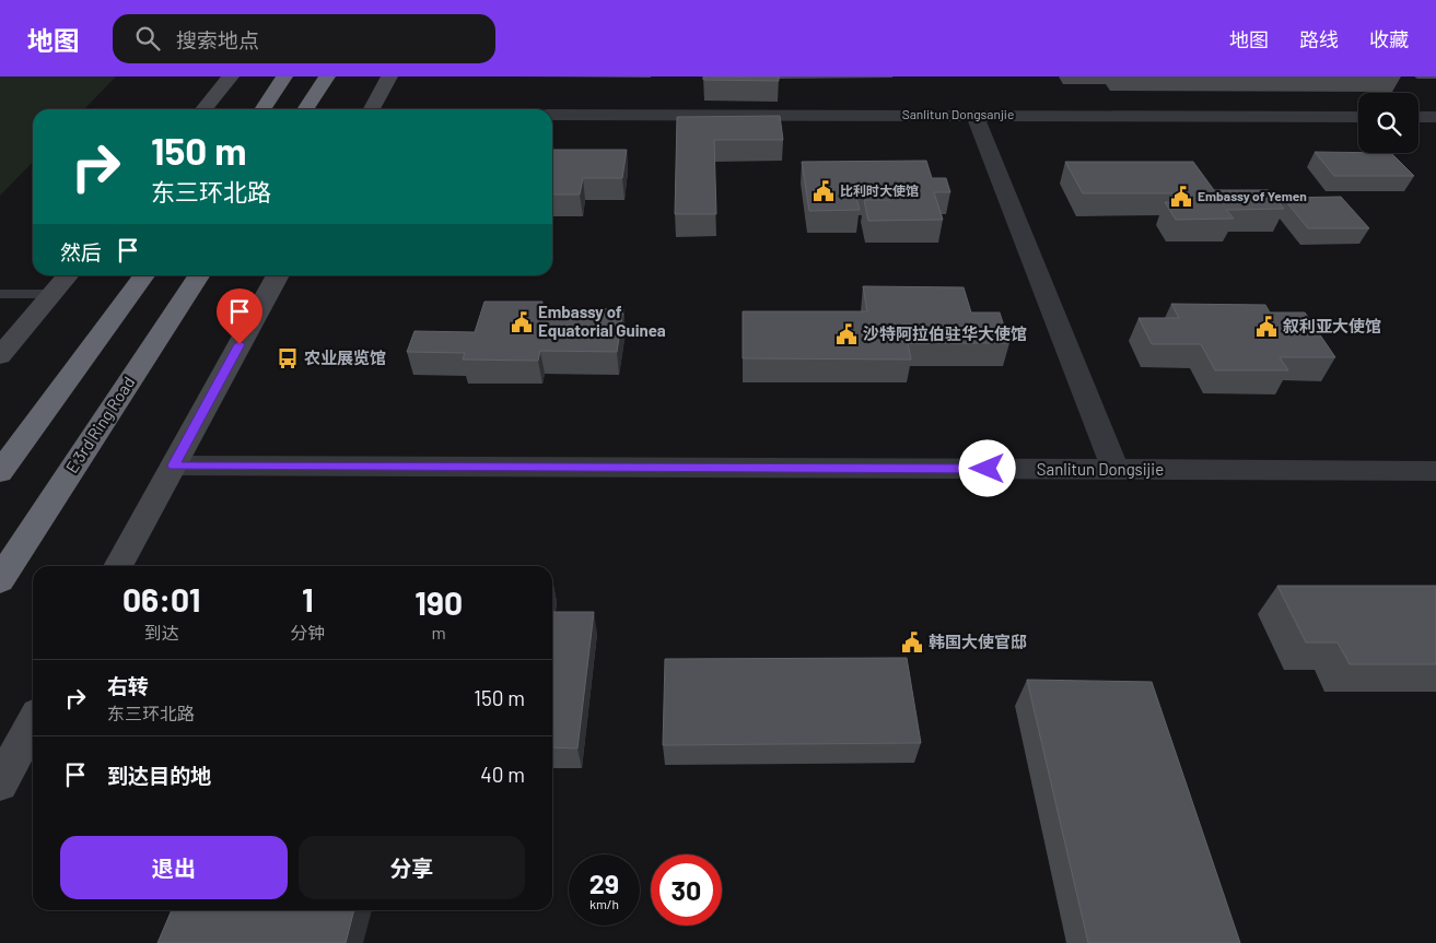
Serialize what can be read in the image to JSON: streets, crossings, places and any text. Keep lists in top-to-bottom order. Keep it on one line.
{"streets":{"highway":["E 3rd Ring Road"],"street":["Sanlitun Dongsanjie","Sanlitun Dongsijie"]},"places":{"public building":["比利时大使馆","Embassy of Yemen","Embassy of Equatorial Guinea","叙利亚大使馆","沙特阿拉伯驻华大使馆","韩国大使官邸"],"bus stop":["农业展览馆"]},"page":{"header":"地图","search":"搜索地点","nav":["地图","路线","收藏"],"turn":["150 m","东三环北路"],"then":"然后","eta":["06:01","到达","1","分钟","190","m"],"list":[{"name":"右转","note":"东三环北路","value":"150 m"},{"name":"到达目的地","value":"40 m"}],"buttons":["退出","分享"],"speed":"29 km/h","limit":"30"}}
